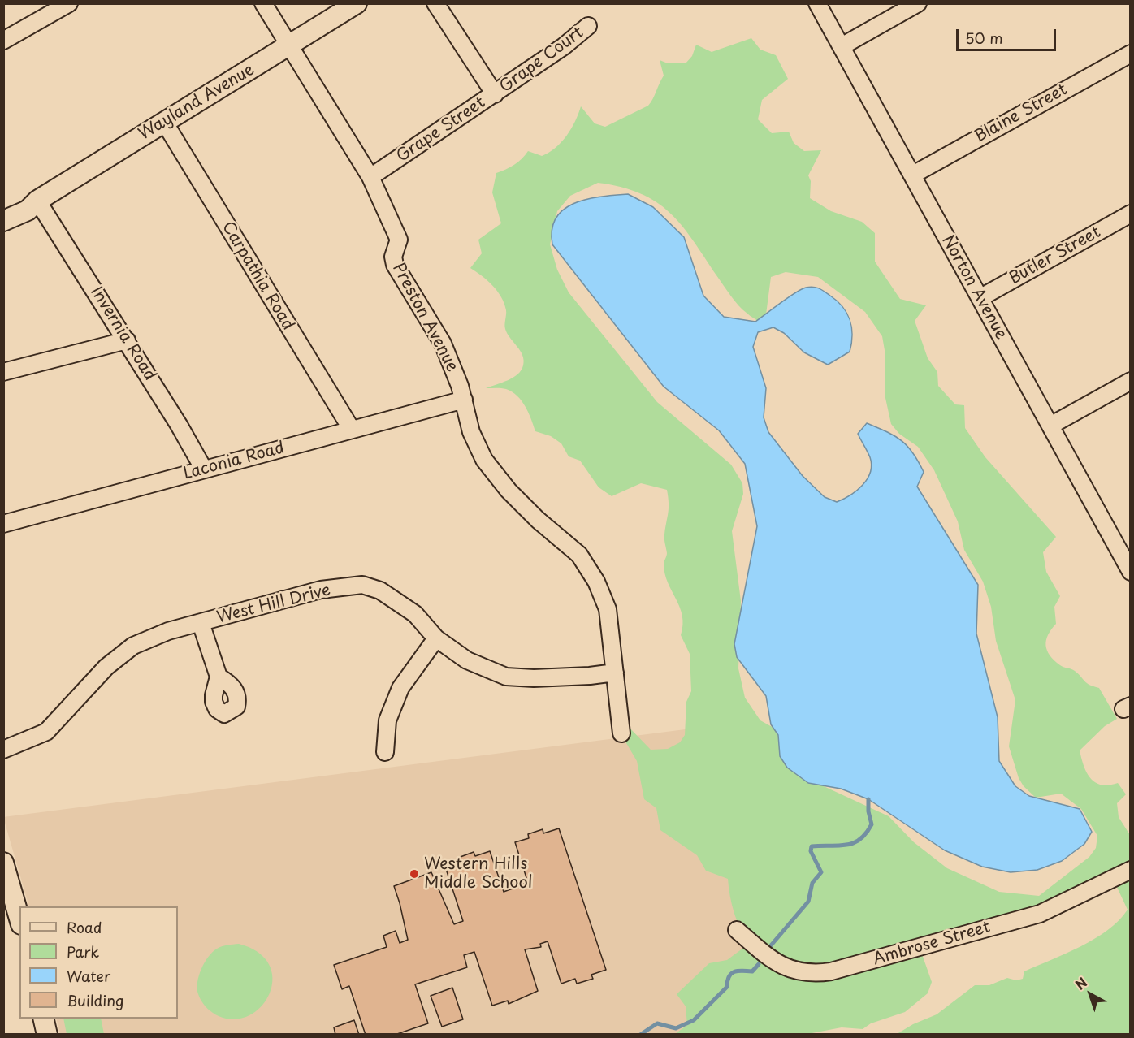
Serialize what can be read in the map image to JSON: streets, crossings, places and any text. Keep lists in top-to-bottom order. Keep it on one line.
{"streets":{"main road":["Wayland Avenue"],"street":["Grape Court","Blaine Street","Grape Street","Butler Street","Carpathia Road","Norton Avenue","Preston Avenue","Invernia Road","Laconia Road","West Hill Drive","Ambrose Street"]},"crossings":[["Grape Court","Grape Street"],["Wayland Avenue","Carpathia Road"],["Wayland Avenue","Preston Avenue"],["Wayland Avenue","Invernia Road"],["Blaine Street","Norton Avenue"],["Grape Street","Preston Avenue"],["Butler Street","Norton Avenue"],["Carpathia Road","Laconia Road"],["Preston Avenue","Laconia Road"],["Preston Avenue","West Hill Drive"],["Invernia Road","Laconia Road"]],"places":["Western Hills Middle School"],"legend":["Road","Park","Water","Building"],"scale_bar":"50 m","north":"top left"}
